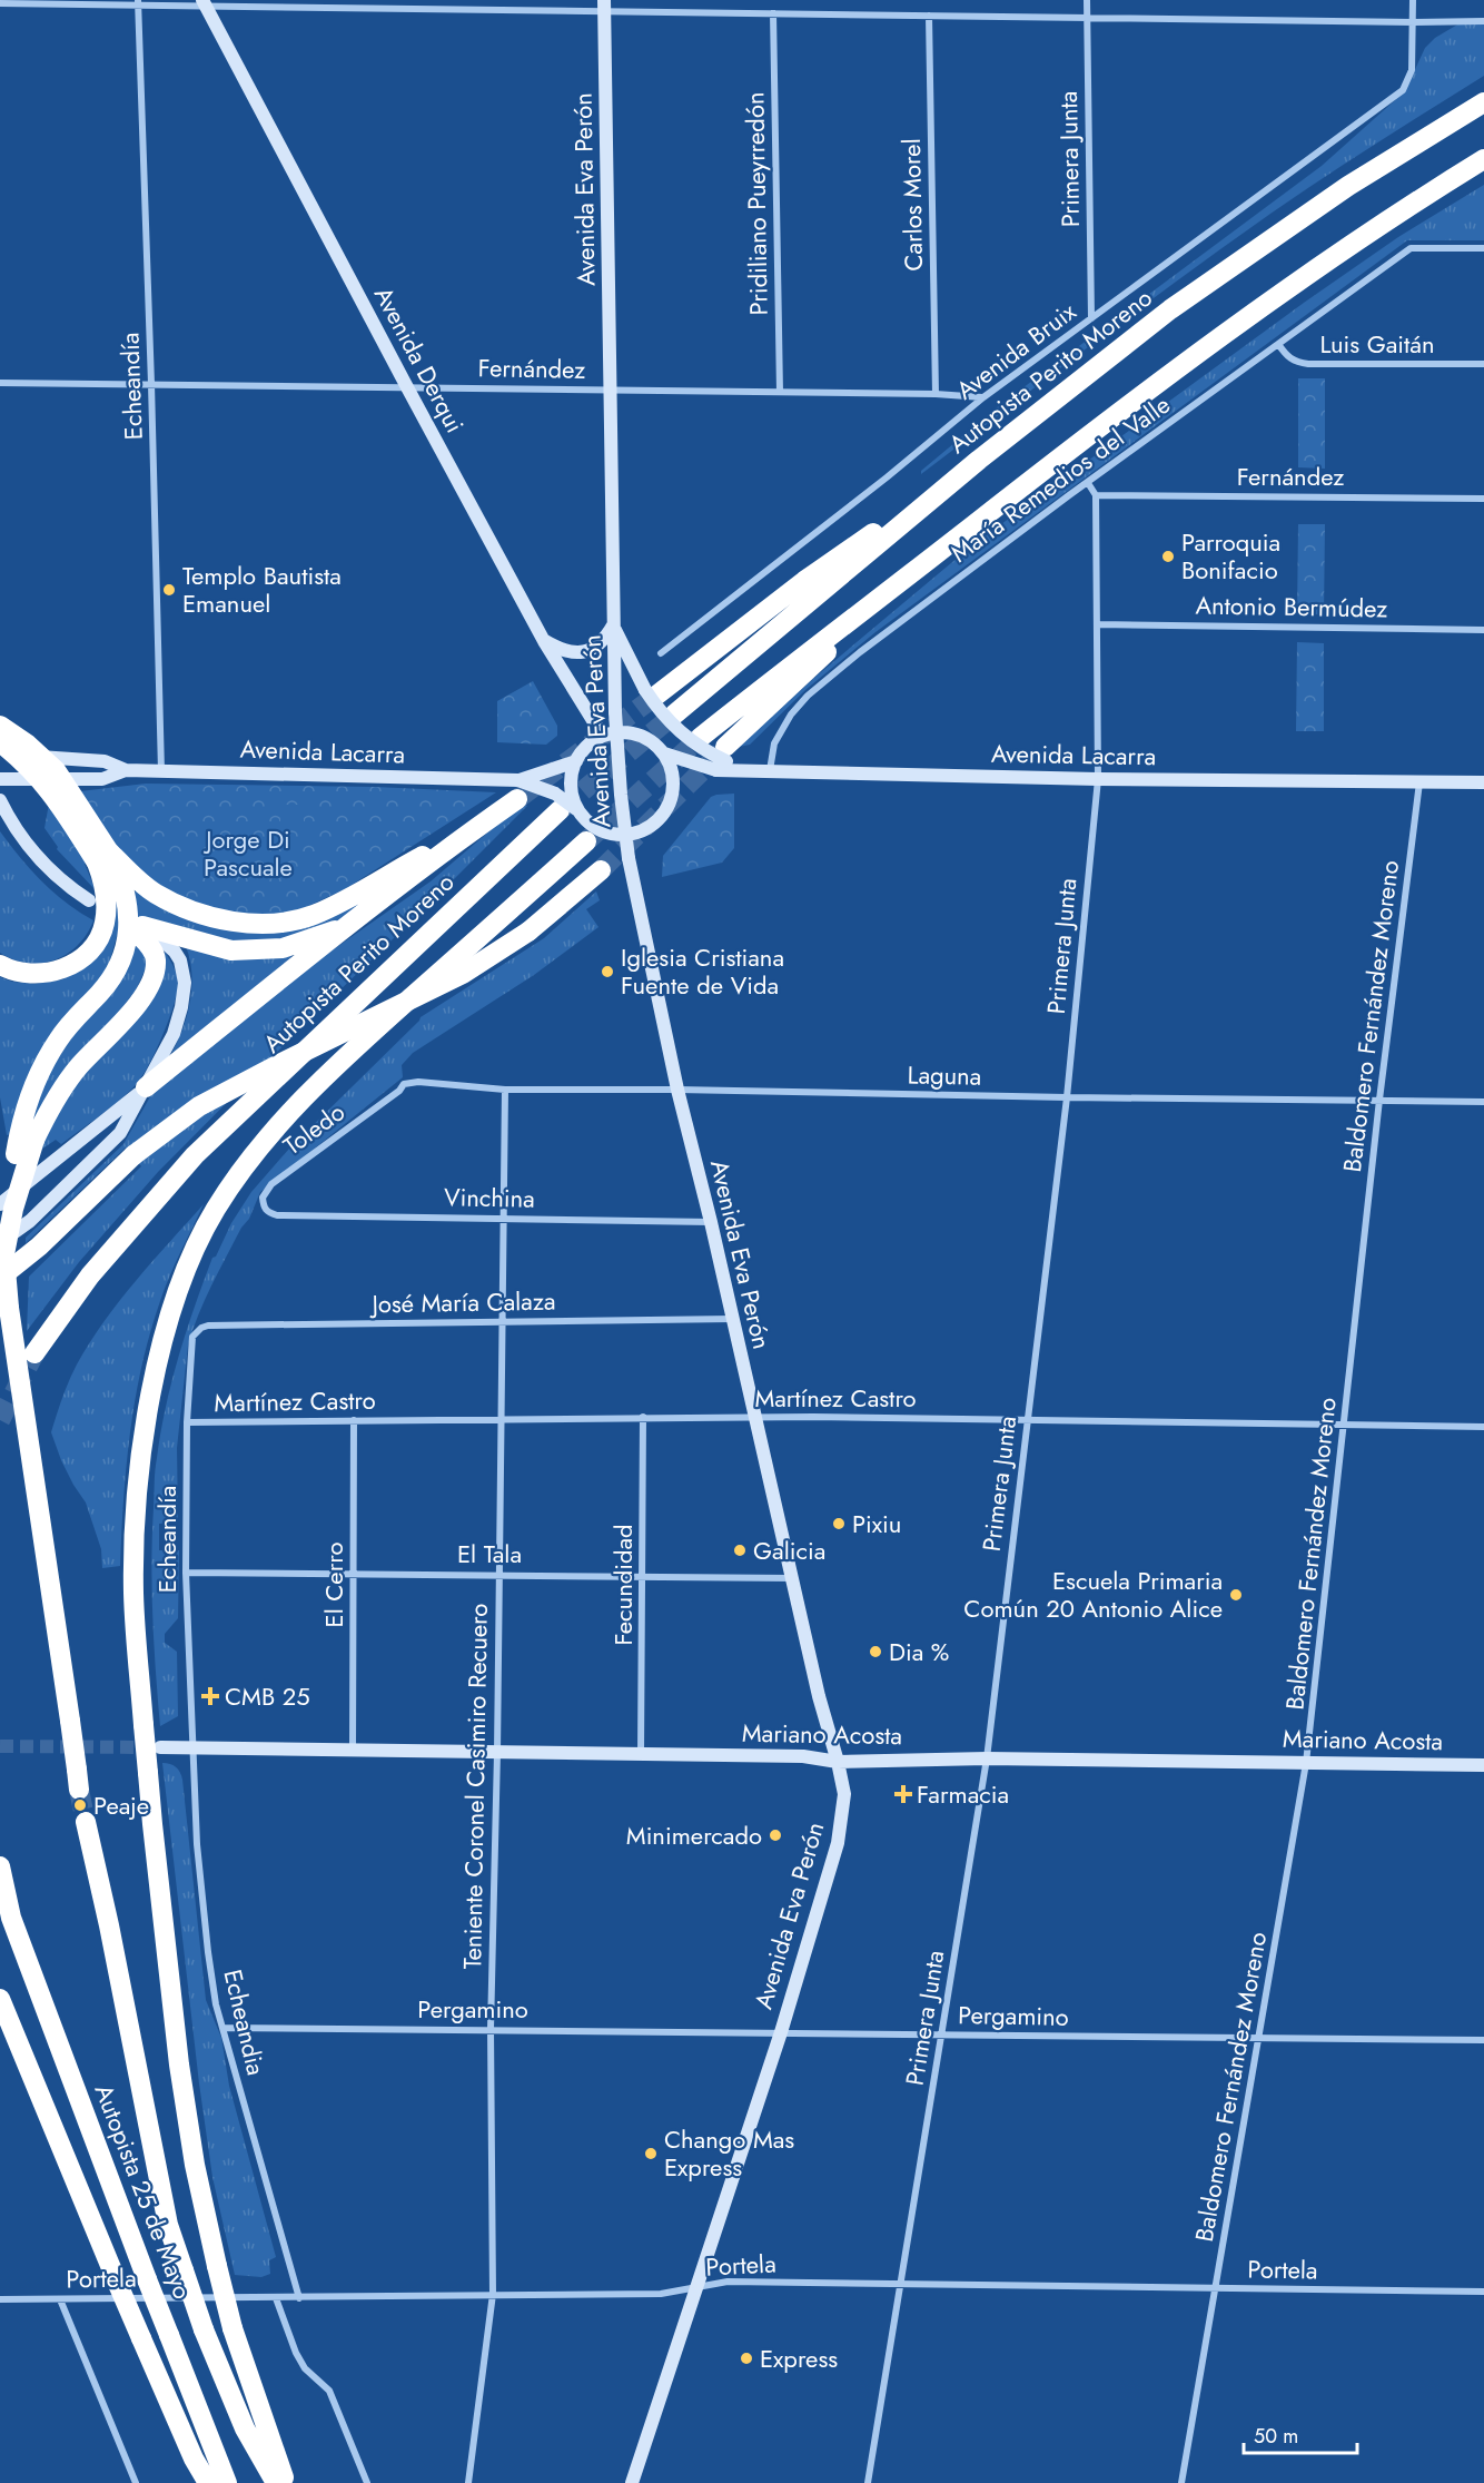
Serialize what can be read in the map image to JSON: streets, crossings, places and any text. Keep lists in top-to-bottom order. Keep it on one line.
{"streets":{"highway":["Autopista Perito Moreno","Autopista 25 de Mayo"],"main road":["Avenida Eva Perón","Avenida Derqui","Avenida Lacarra","Mariano Acosta"],"street":["Primera Junta","Pridiliano Pueyrredón","Carlos Morel","Luis Gaitán","Avenida Bruix","Fernández","Echeandía","María Remedios del Valle","Antonio Bermúdez","Baldomero Fernández Moreno","Laguna","Toledo","Vinchina","José María Calaza","Martínez Castro","El Tala","El Cerro","Fecundidad","Teniente Coronel Casimiro Recuero","Pergamino","Echeandia","Portela"]},"crossings":[["Primera Junta","Avenida Bruix"],["Primera Junta","Fernández"],["Primera Junta","Antonio Bermúdez"],["Primera Junta","Avenida Lacarra"],["Primera Junta","Laguna"],["Primera Junta","Martínez Castro"],["Primera Junta","Mariano Acosta"],["Primera Junta","Pergamino"],["Primera Junta","Portela"],["Avenida Eva Perón","Avenida Derqui"],["Avenida Eva Perón","Fernández"],["Avenida Eva Perón","Avenida Lacarra"],["Avenida Eva Perón","Laguna"],["Avenida Eva Perón","Vinchina"],["Avenida Eva Perón","José María Calaza"],["Avenida Eva Perón","Martínez Castro"],["Avenida Eva Perón","El Tala"],["Avenida Eva Perón","Mariano Acosta"],["Avenida Eva Perón","Pergamino"],["Avenida Eva Perón","Portela"],["Pridiliano Pueyrredón","Fernández"],["Carlos Morel","Fernández"],["Luis Gaitán","María Remedios del Valle"],["Avenida Bruix","Fernández"],["Avenida Derqui","Fernández"],["Fernández","Echeandía"],["Autopista Perito Moreno","Avenida Lacarra"],["Echeandía","Avenida Lacarra"],["Echeandía","José María Calaza"],["Echeandía","Martínez Castro"],["Echeandía","El Tala"],["Echeandía","Mariano Acosta"],["Echeandía","Echeandia"],["María Remedios del Valle","Avenida Lacarra"],["Avenida Lacarra","Baldomero Fernández Moreno"],["Baldomero Fernández Moreno","Laguna"],["Baldomero Fernández Moreno","Martínez Castro"],["Baldomero Fernández Moreno","Mariano Acosta"],["Baldomero Fernández Moreno","Pergamino"],["Baldomero Fernández Moreno","Portela"],["Laguna","Toledo"],["Laguna","Teniente Coronel Casimiro Recuero"],["Toledo","Vinchina"],["Vinchina","Teniente Coronel Casimiro Recuero"],["José María Calaza","Teniente Coronel Casimiro Recuero"],["Martínez Castro","El Cerro"],["Martínez Castro","Fecundidad"],["Martínez Castro","Teniente Coronel Casimiro Recuero"],["El Tala","El Cerro"],["El Tala","Fecundidad"],["El Tala","Teniente Coronel Casimiro Recuero"],["El Cerro","Mariano Acosta"],["Fecundidad","Mariano Acosta"],["Mariano Acosta","Teniente Coronel Casimiro Recuero"],["Mariano Acosta","Echeandia"],["Teniente Coronel Casimiro Recuero","Pergamino"],["Teniente Coronel Casimiro Recuero","Portela"],["Pergamino","Echeandia"],["Echeandia","Portela"]],"parks":["Jorge Di Pascuale"],"places":{"other":["Parroquia Bonifacio","Templo Bautista Emanuel","Iglesia Cristiana Fuente de Vida","Pixiu","Galicia","Escuela Primaria Común 20 Antonio Alice","Dia %","Peaje","Minimercado","Chango Mas Express","Express"],"health":["CMB 25","Farmacia"]},"scale_bar":"50 m"}
